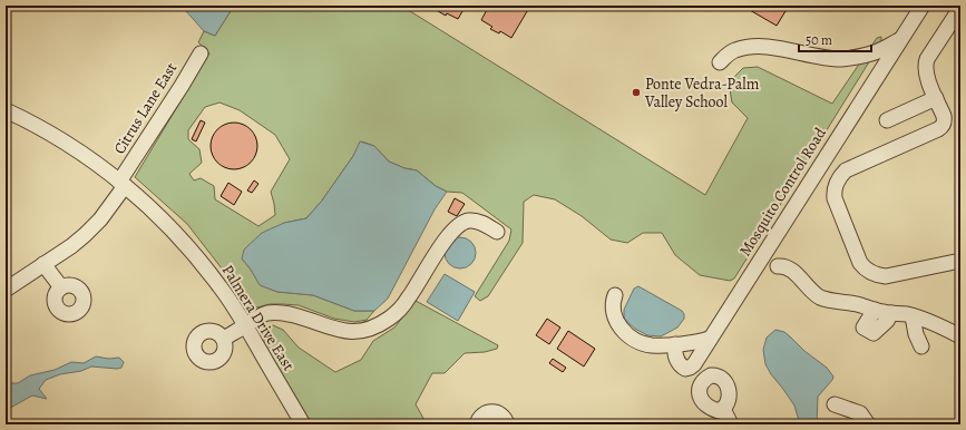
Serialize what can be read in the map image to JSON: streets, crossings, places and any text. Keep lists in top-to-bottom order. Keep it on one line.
{"streets":{"street":["Citrus Lane East","Mosquito Control Road","Palmera Drive East"]},"crossings":[["Citrus Lane East","Palmera Drive East"]],"places":["Ponte Vedra-Palm Valley School"],"scale_bar":"50 m"}
